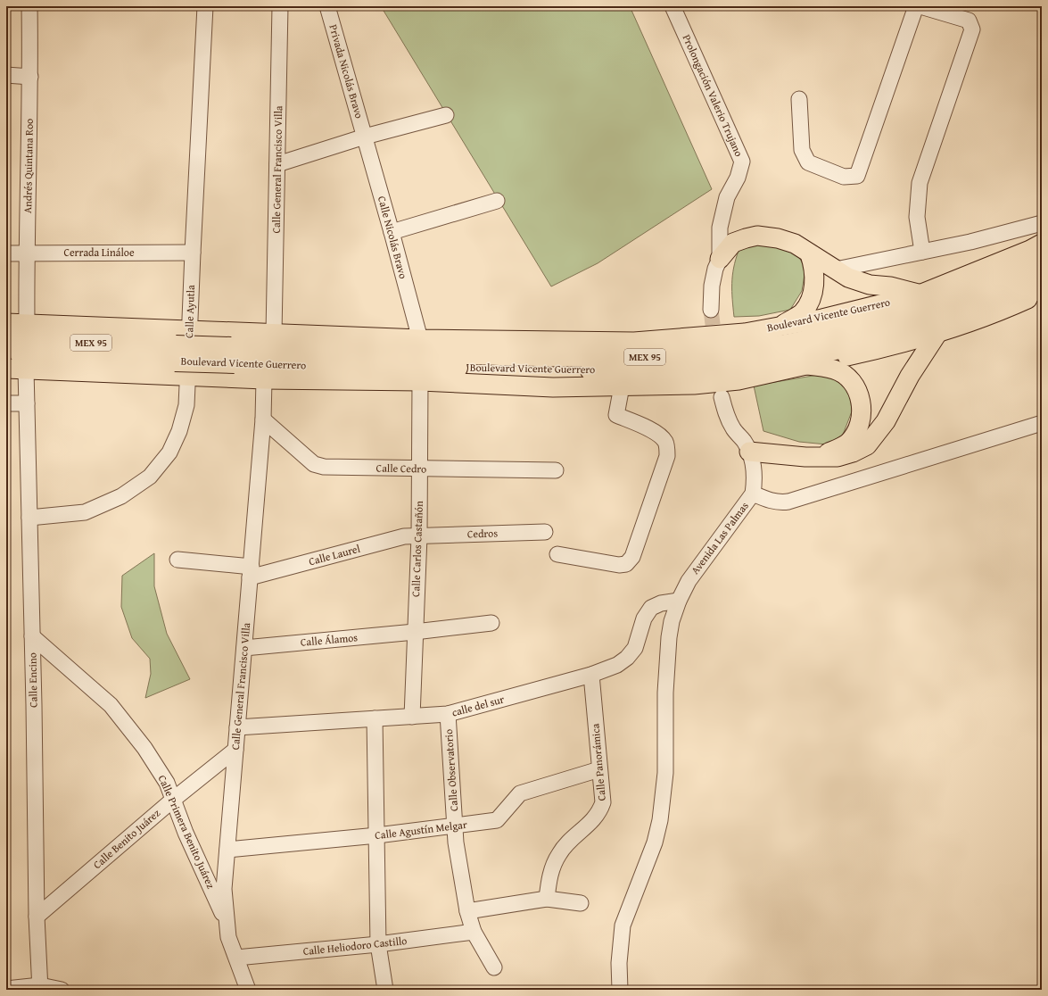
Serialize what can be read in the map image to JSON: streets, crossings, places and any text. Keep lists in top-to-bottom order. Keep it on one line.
{"streets":{"highway":["Boulevard Vicente Guerrero","MEX 95"],"street":["Privada Nicolás Bravo","Prolongación Valerio Trujano","Andrés Quintana Roo","Calle General Francisco Villa","Calle Nicolás Bravo","Cerrada Lináloe","Calle Ayutla","Calle Cedro","Cedros","Avenida Las Palmas","Calle Carlos Castañón","Calle Laurel","Calle Álamos","Calle Encino","calle del sur","Calle Panorámica","Calle Observatorio","Calle Agustín Melgar","Calle Primera Benito Juárez","Calle Benito Juárez","Calle Heliodoro Castillo"]},"crossings":[["Privada Nicolás Bravo","Calle Nicolás Bravo"],["Andrés Quintana Roo","Cerrada Lináloe"],["Andrés Quintana Roo","Boulevard Vicente Guerrero"],["Calle General Francisco Villa","Boulevard Vicente Guerrero"],["Calle General Francisco Villa","Calle Cedro"],["Calle General Francisco Villa","Calle Laurel"],["Calle General Francisco Villa","Calle Álamos"],["Calle General Francisco Villa","calle del sur"],["Calle General Francisco Villa","Calle Agustín Melgar"],["Calle General Francisco Villa","Calle Primera Benito Juárez"],["Calle General Francisco Villa","Calle Benito Juárez"],["Calle General Francisco Villa","Calle Heliodoro Castillo"],["Calle Nicolás Bravo","Boulevard Vicente Guerrero"],["Cerrada Lináloe","Calle Ayutla"],["Calle Ayutla","Boulevard Vicente Guerrero"],["Calle Ayutla","Calle Encino"],["Boulevard Vicente Guerrero","Calle Carlos Castañón"],["Boulevard Vicente Guerrero","Calle Encino"],["Calle Cedro","Calle Carlos Castañón"],["Cedros","Calle Carlos Castañón"],["Cedros","Calle Laurel"],["Avenida Las Palmas","calle del sur"],["Calle Carlos Castañón","Calle Laurel"],["Calle Carlos Castañón","Calle Álamos"],["Calle Carlos Castañón","calle del sur"],["Calle Encino","Calle Primera Benito Juárez"],["Calle Encino","Calle Benito Juárez"],["calle del sur","Calle Panorámica"],["calle del sur","Calle Observatorio"],["Calle Panorámica","Calle Agustín Melgar"],["Calle Observatorio","Calle Agustín Melgar"],["Calle Observatorio","Calle Heliodoro Castillo"],["Calle Primera Benito Juárez","Calle Benito Juárez"]]}
